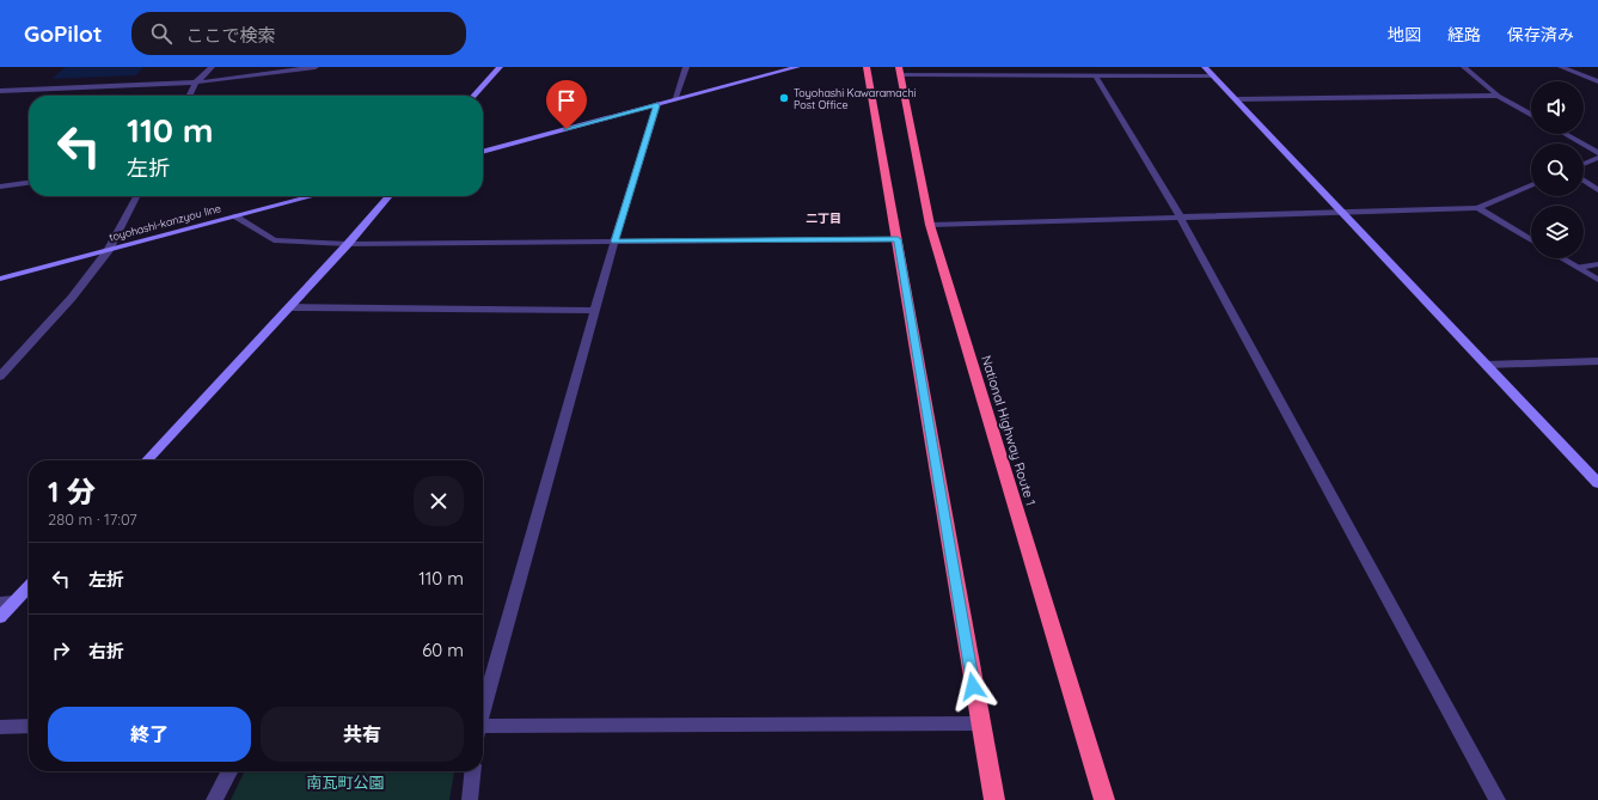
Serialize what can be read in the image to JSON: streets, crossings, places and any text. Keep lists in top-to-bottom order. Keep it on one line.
{"streets":{"highway":["National Highway Route 1"],"street":["toyohashi-kanzyou line"]},"districts":["二丁目"],"parks":["南瓦町公園"],"places":["Toyohashi Kawaramachi Post Office"],"page":{"header":"GoPilot","search":"ここで検索","nav":["地図","経路","保存済み"],"turn":["110 m","左折"],"heading":["1 分","280 m · 17:07"],"list":[{"name":"左折","value":"110 m"},{"name":"右折","value":"60 m"}],"buttons":["終了","共有"]}}
